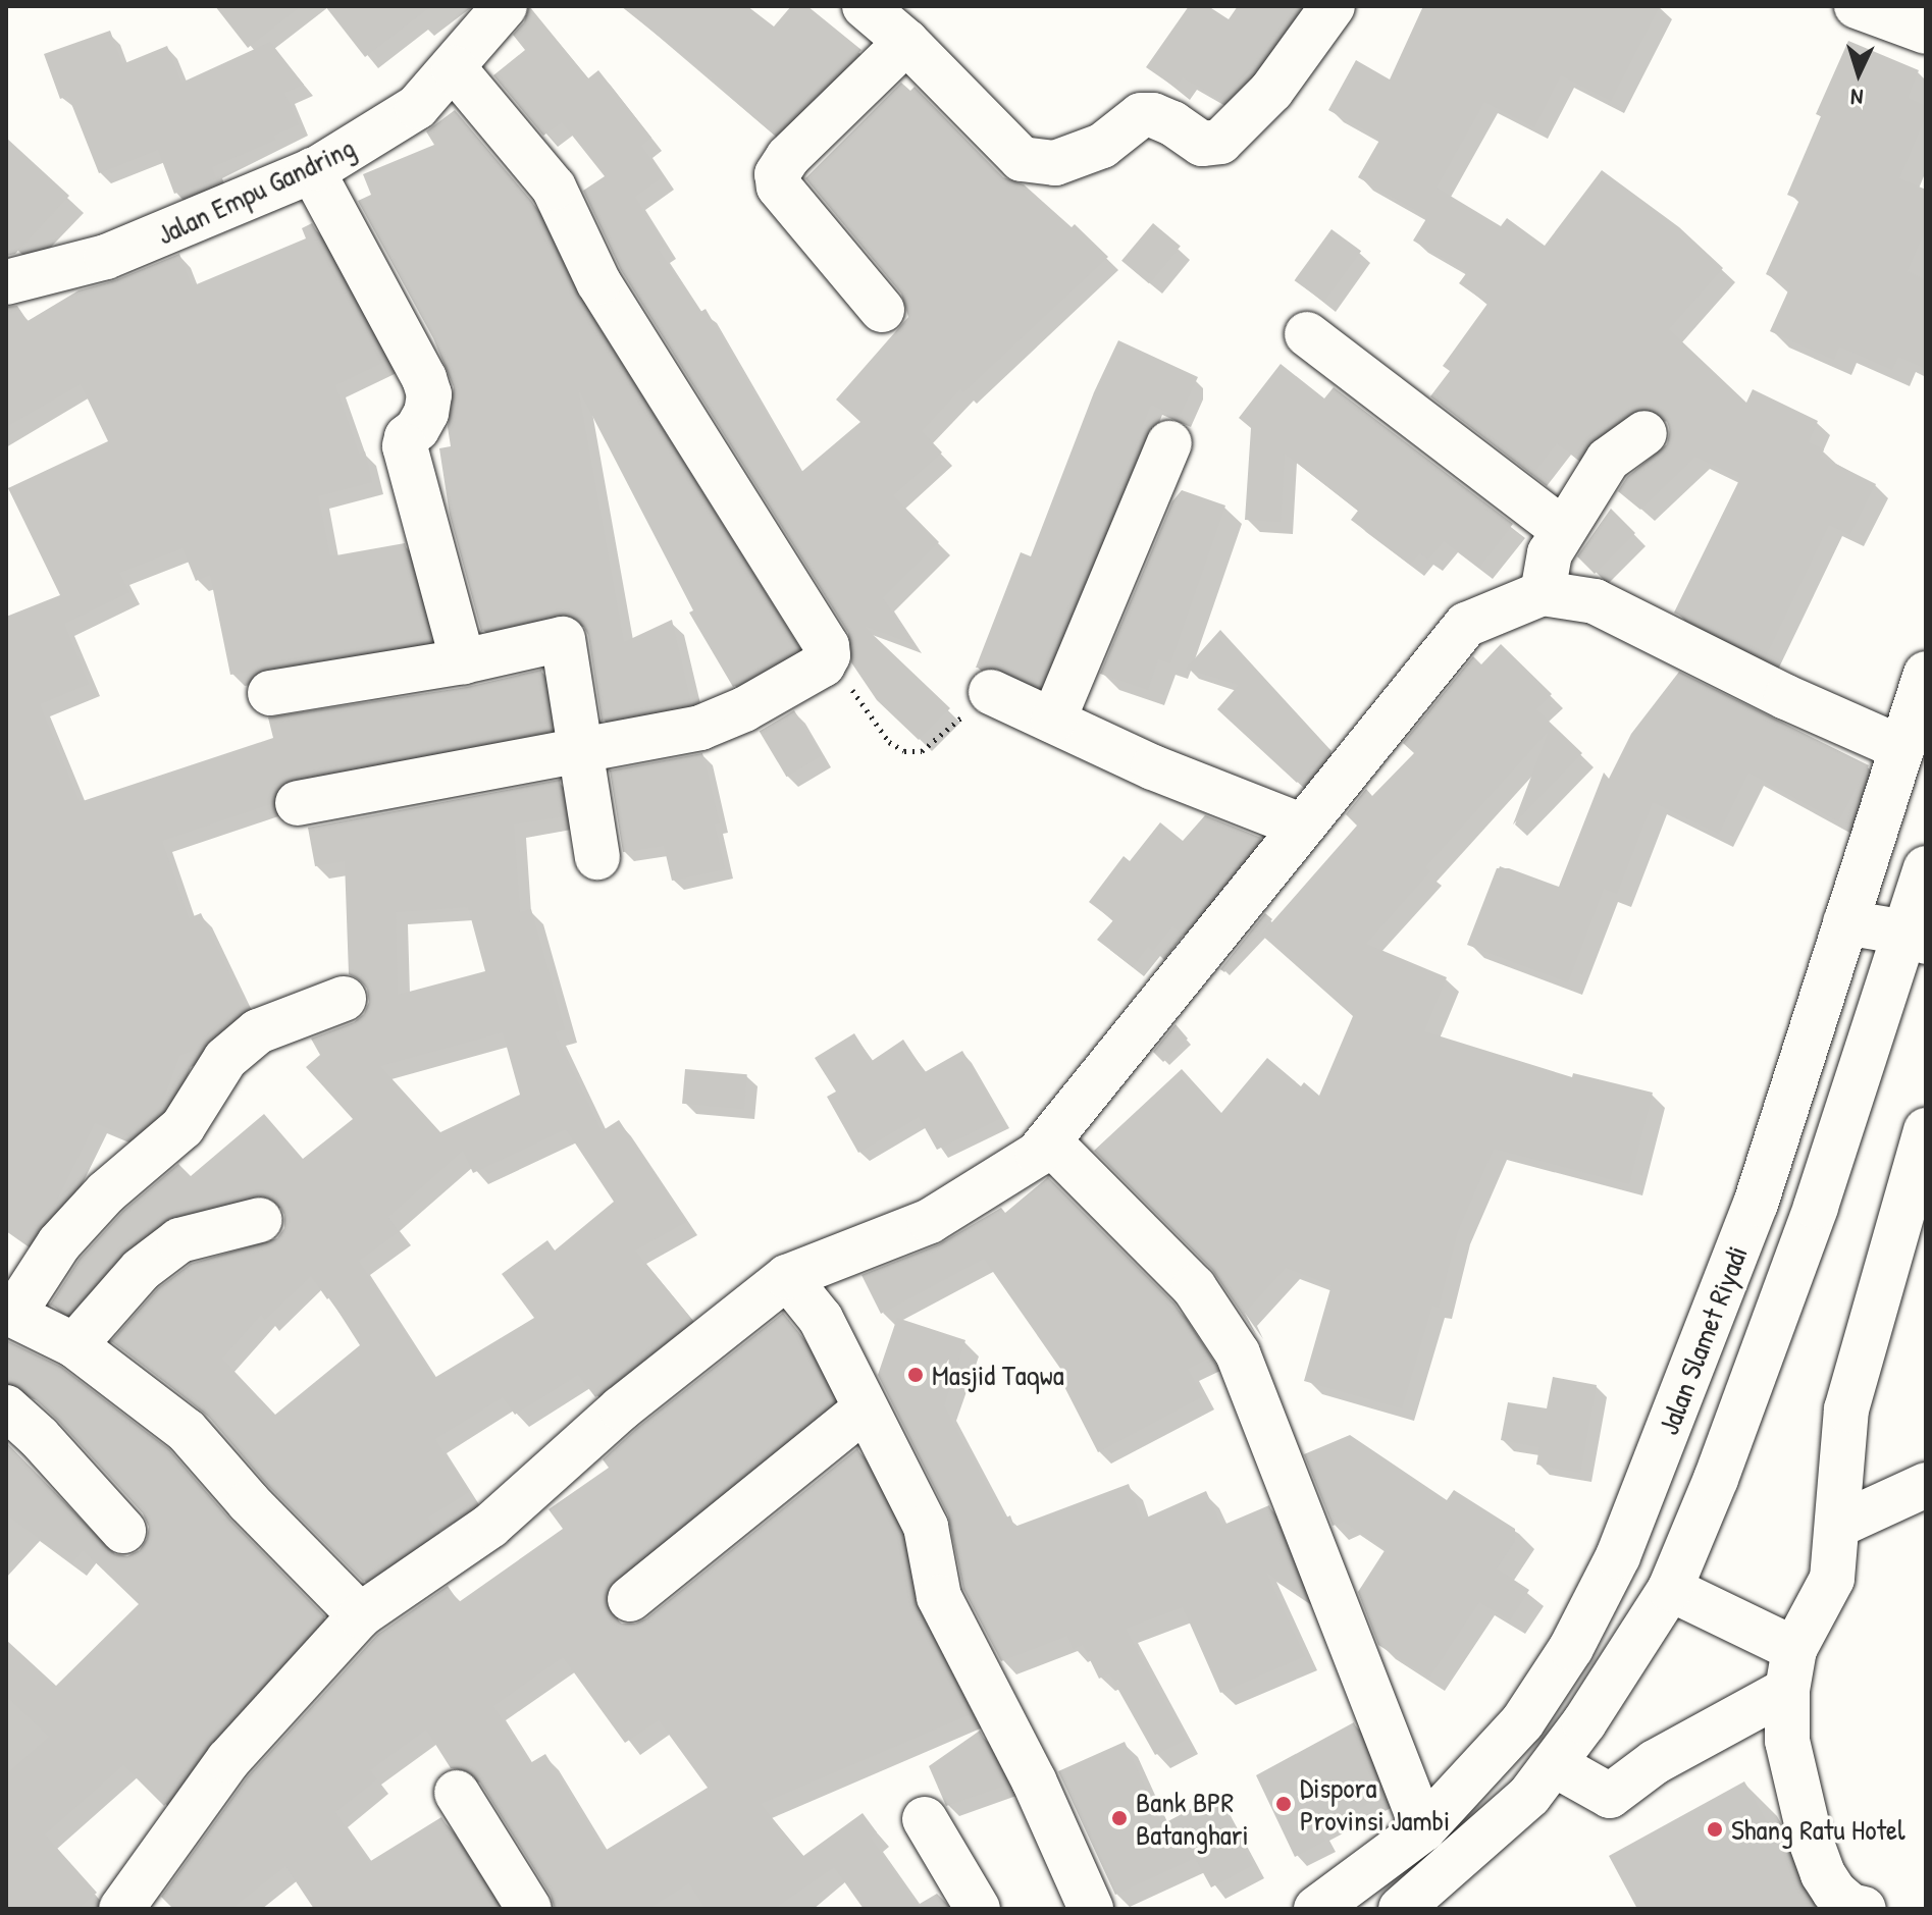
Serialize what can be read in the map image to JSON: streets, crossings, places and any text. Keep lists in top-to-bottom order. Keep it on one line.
{"streets":{"street":["Jalan Empu Gandring","Jalan Slamet Riyadi"]},"places":["Masjid Taqwa","Dispora Provinsi Jambi","Bank BPR Batanghari","Shang Ratu Hotel"],"north":"bottom"}
